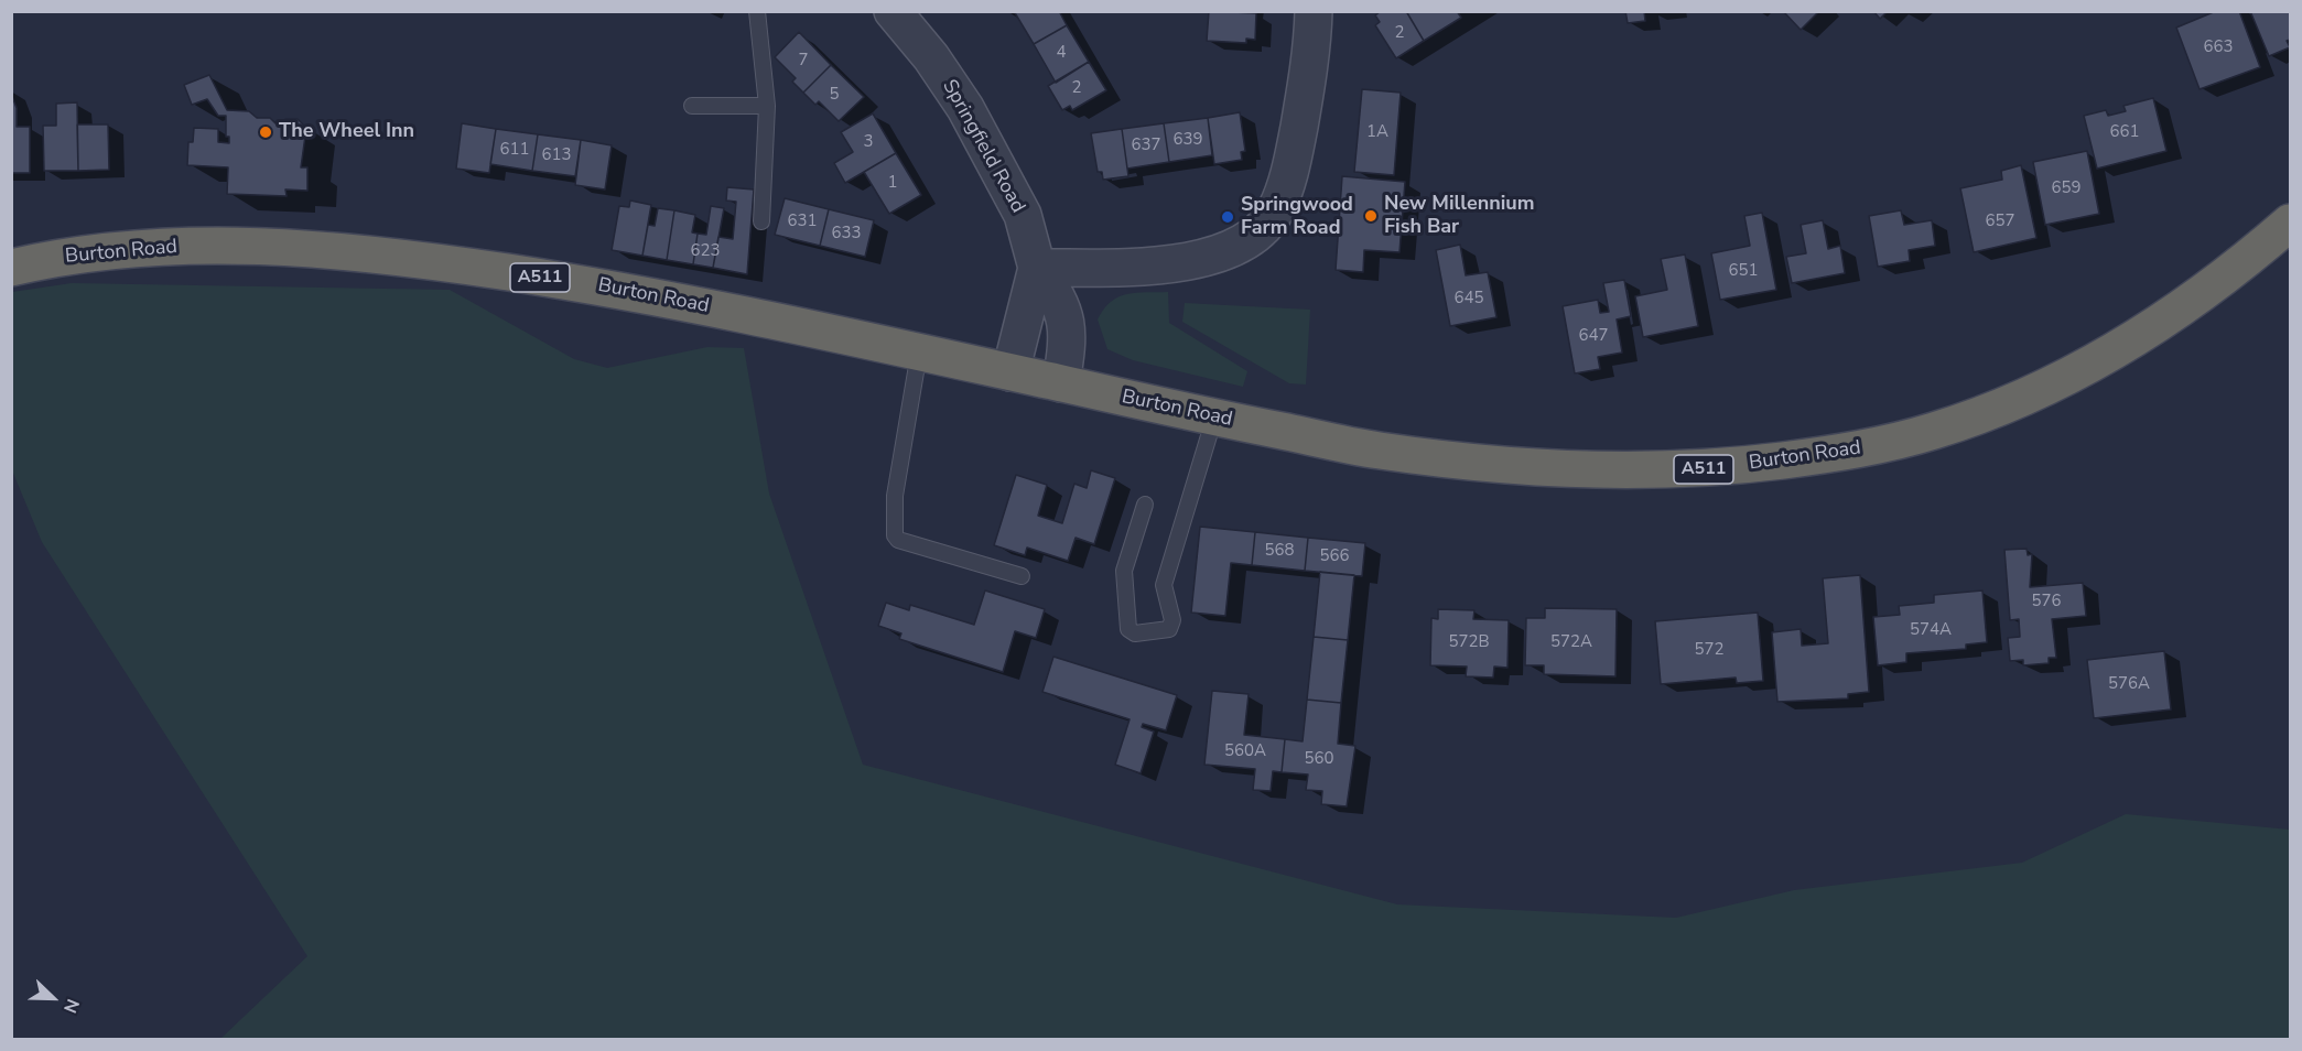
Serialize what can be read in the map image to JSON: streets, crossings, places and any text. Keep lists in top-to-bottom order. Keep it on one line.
{"streets":{"highway":["Burton Road","A511"],"street":["Springfield Road"]},"crossings":[["Springfield Road","Burton Road"]],"places":["The Wheel Inn","New Millennium Fish Bar","Springwood Farm Road"],"house_numbers":["2","663","4","7","2","5","1A","661","639","3","637","611","613","1","659","631","657","633","623","651","645","647","568","566","576","574A","572B","572A","572","576A","560A","560"],"north":"bottom right"}
